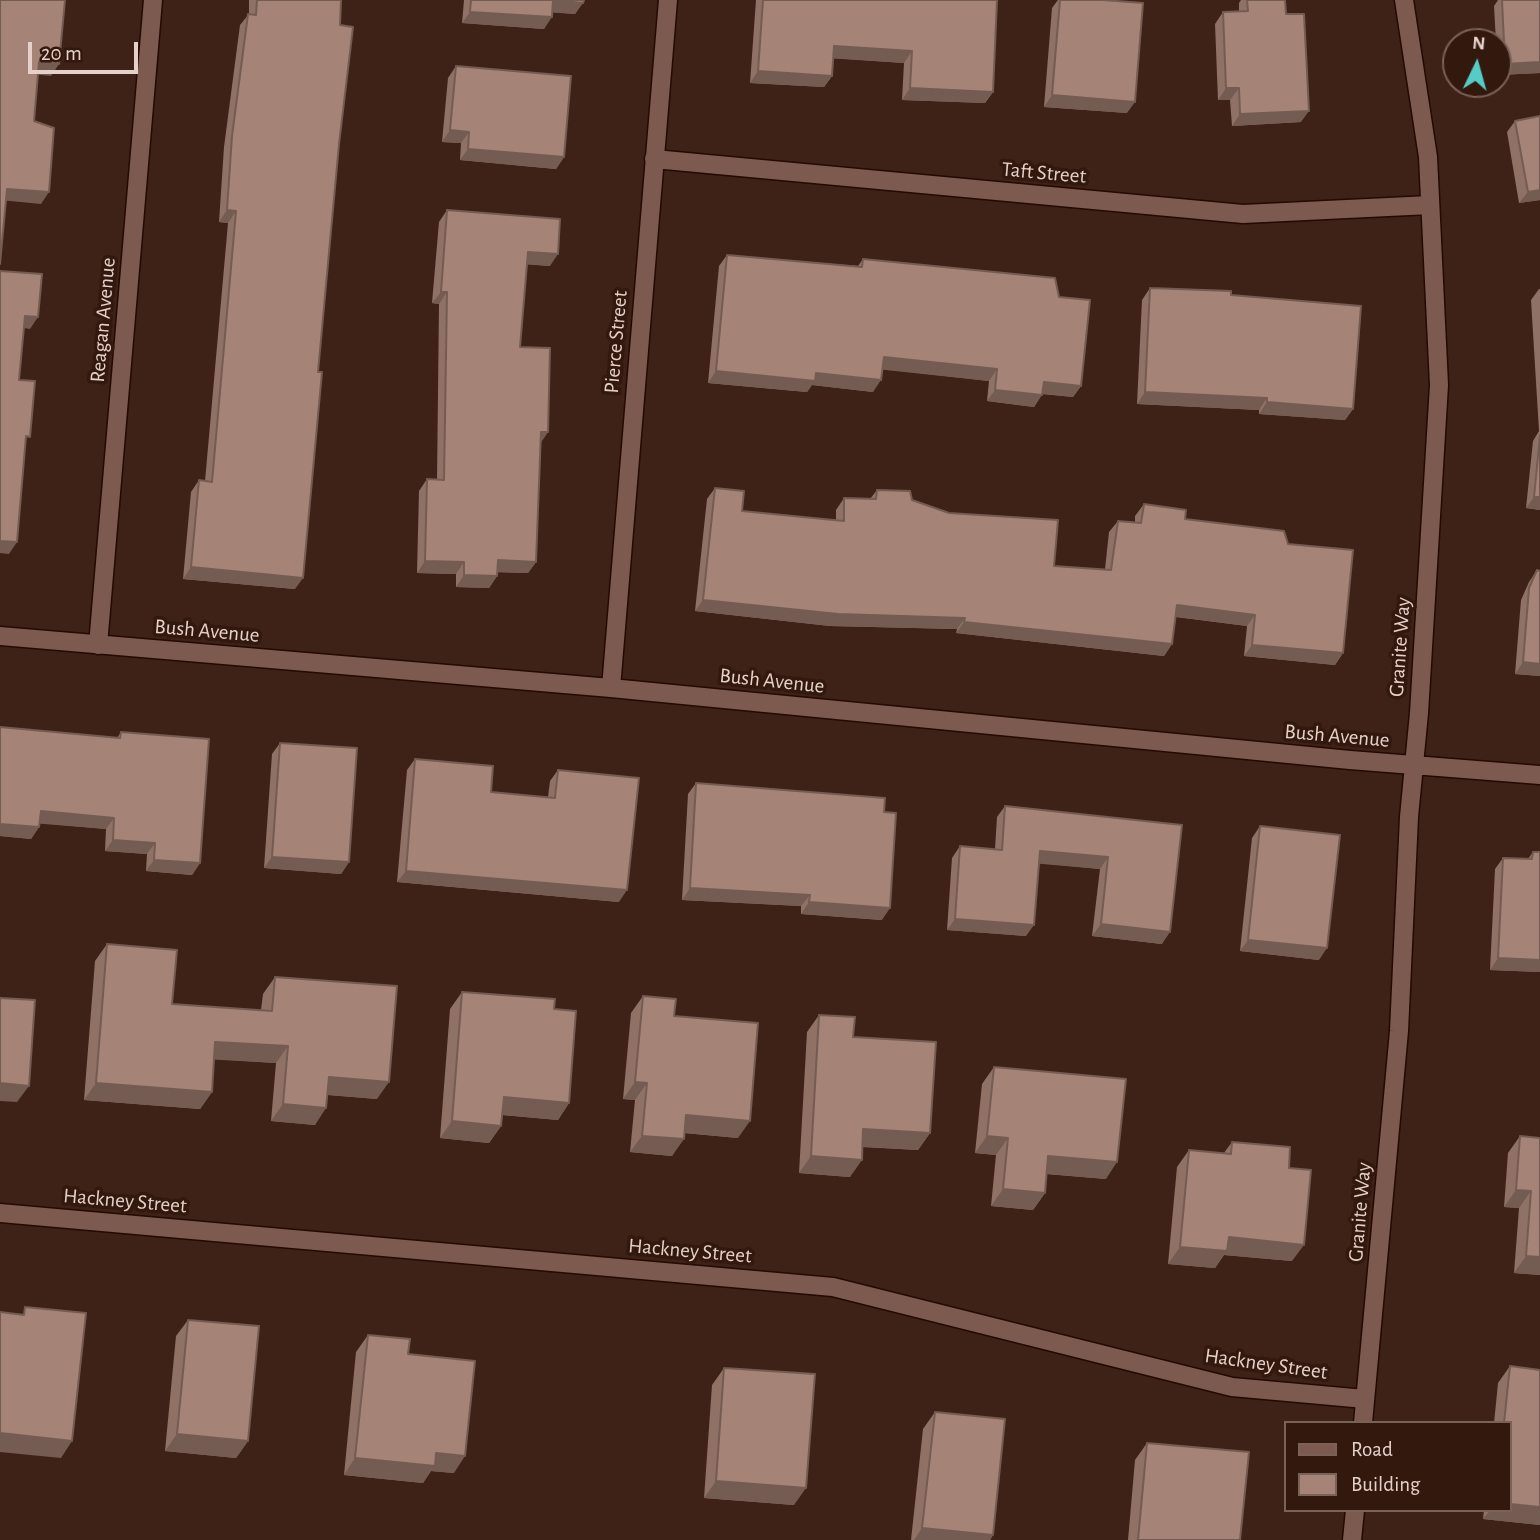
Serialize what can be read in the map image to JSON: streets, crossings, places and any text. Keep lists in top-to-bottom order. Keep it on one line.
{"streets":{"street":["Taft Street","Reagan Avenue","Pierce Street","Bush Avenue","Granite Way","Hackney Street"]},"crossings":[["Taft Street","Pierce Street"],["Taft Street","Granite Way"],["Reagan Avenue","Bush Avenue"],["Pierce Street","Bush Avenue"],["Bush Avenue","Granite Way"],["Granite Way","Hackney Street"]],"legend":["Road","Building"],"scale_bar":"20 m","north":"top"}
